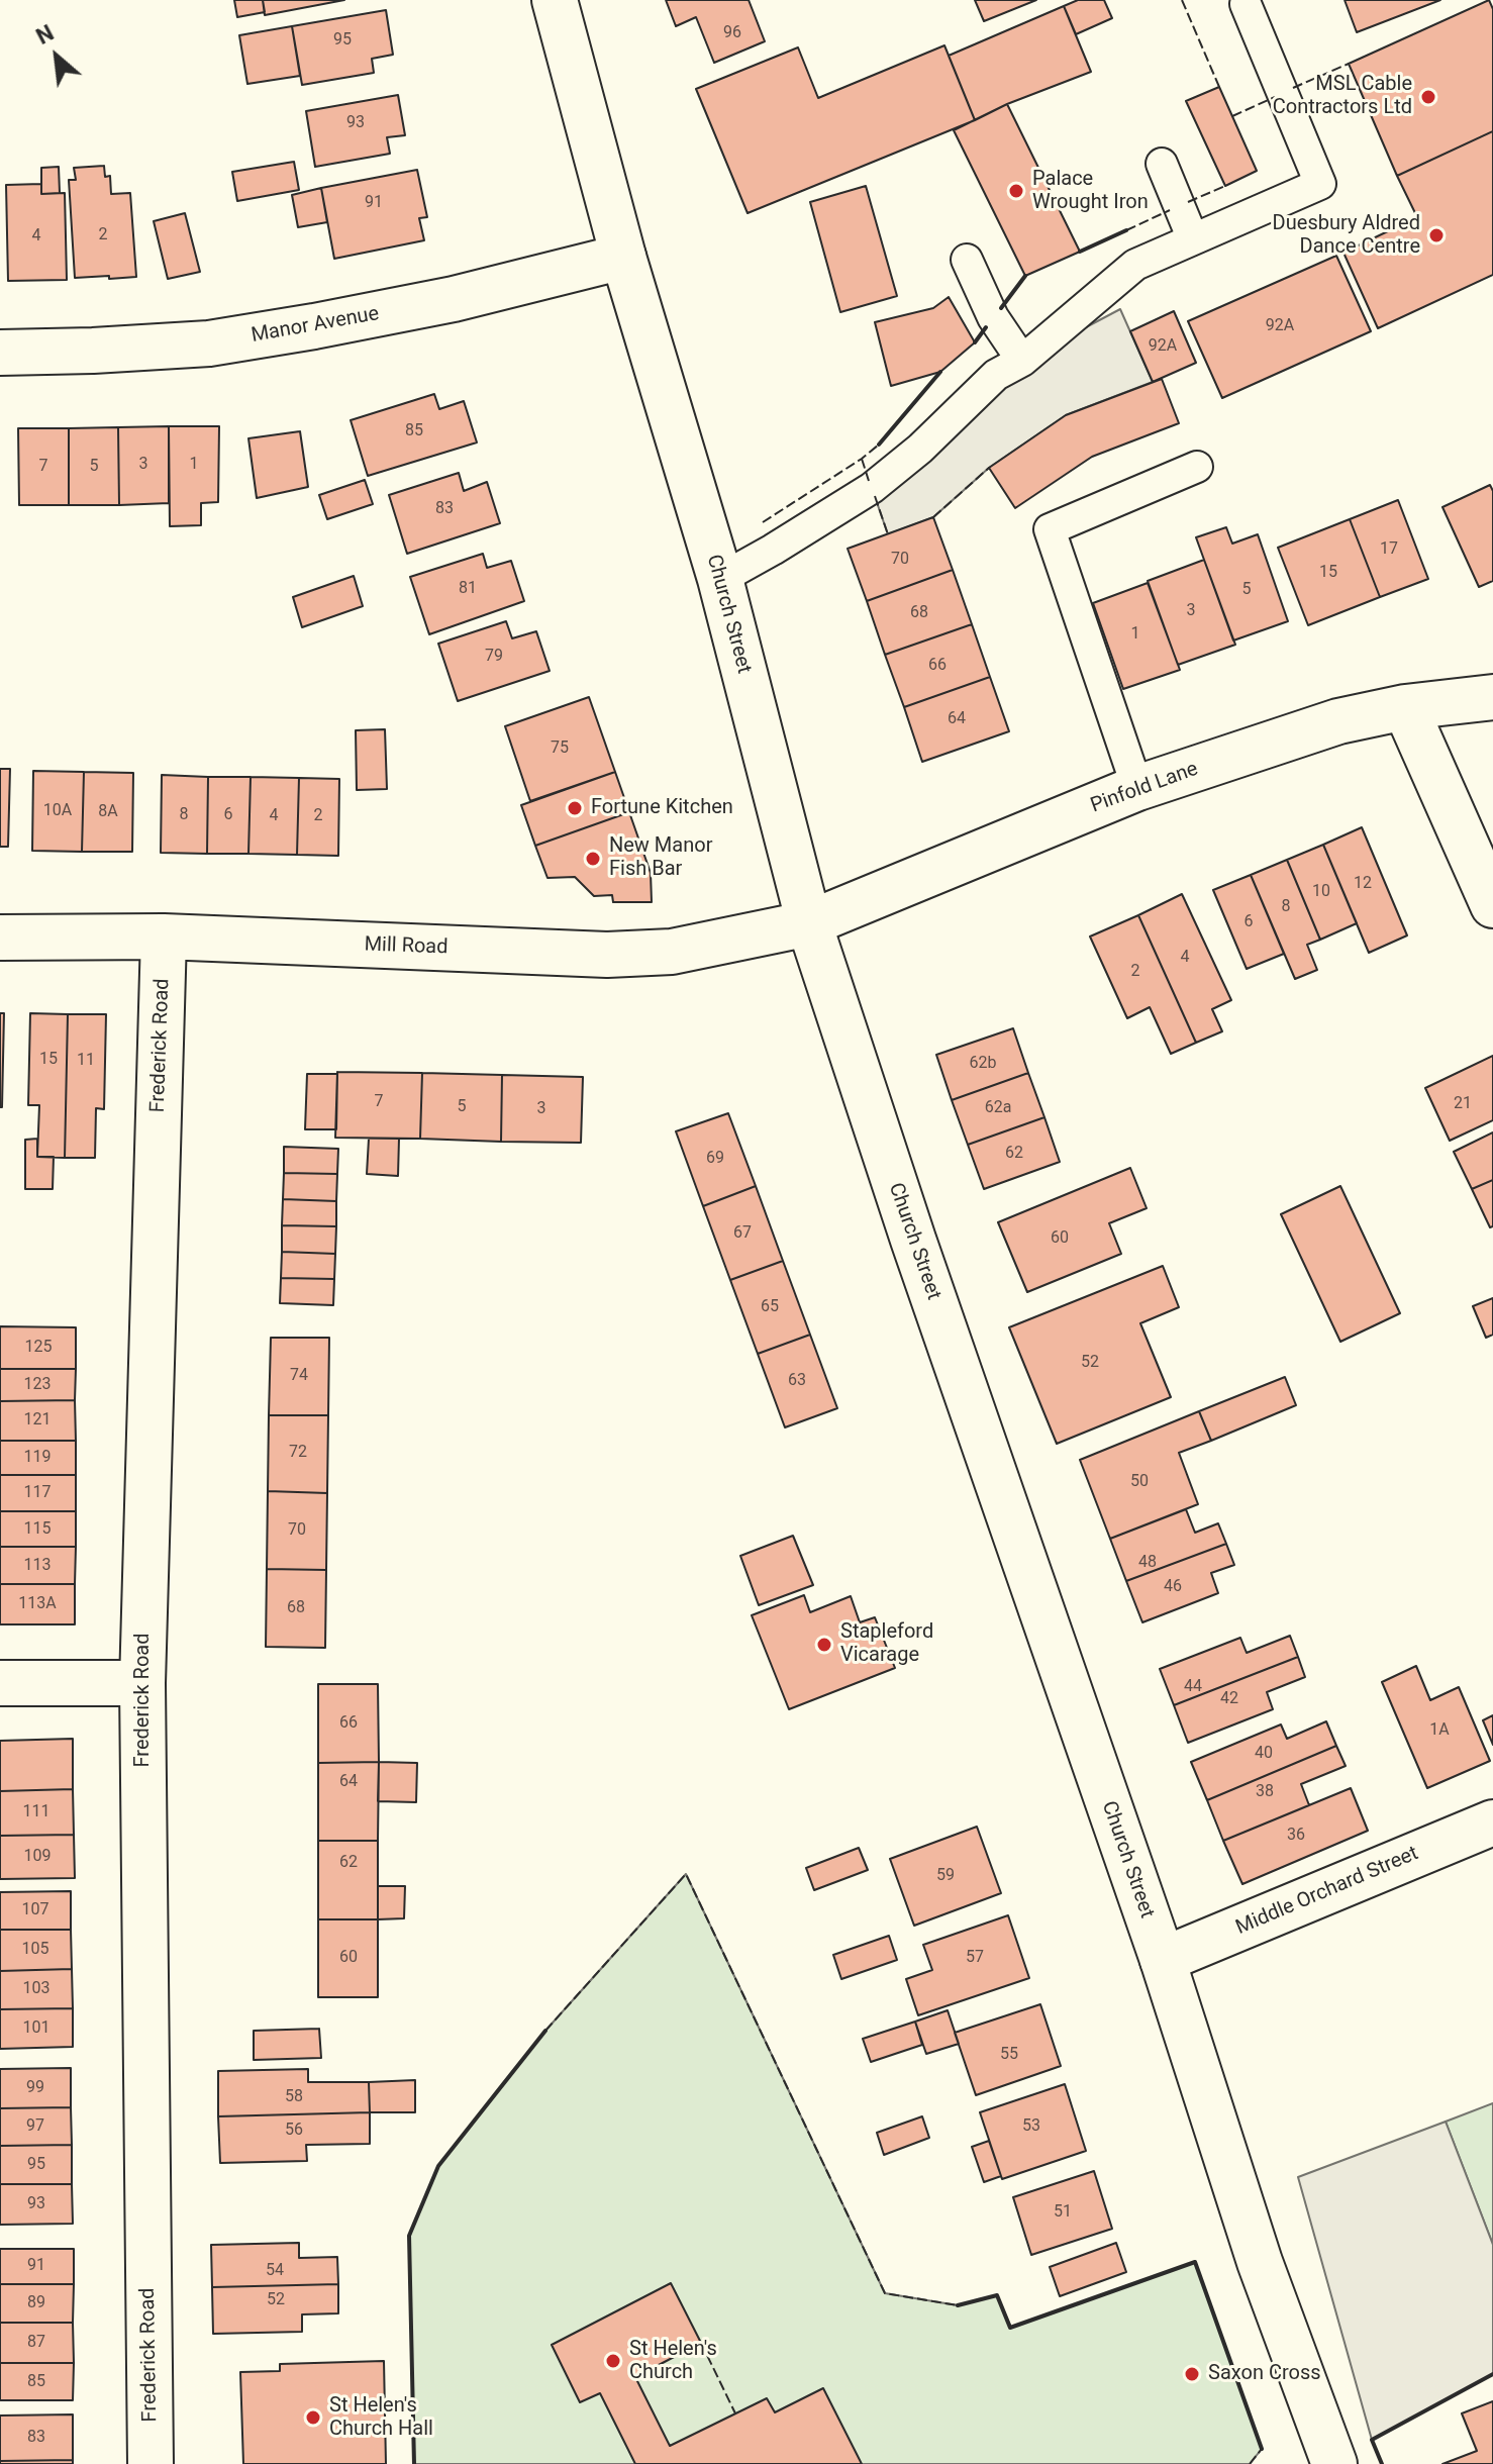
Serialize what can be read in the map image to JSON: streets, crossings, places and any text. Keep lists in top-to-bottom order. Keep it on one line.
{"streets":{"street":["Manor Avenue","Church Street","Pinfold Lane","Mill Road","Frederick Road","Middle Orchard Street"]},"crossings":[["Manor Avenue","Church Street"],["Church Street","Pinfold Lane"],["Church Street","Mill Road"],["Church Street","Middle Orchard Street"],["Pinfold Lane","Mill Road"],["Mill Road","Frederick Road"]],"places":["MSL Cable Contractors Ltd","Palace Wrought Iron","Duesbury Aldred Dance Centre","Fortune Kitchen","New Manor Fish Bar","Stapleford Vicarage","St Helen's Church","Saxon Cross","St Helen's Church Hall"],"house_numbers":["96","95","93","91","2","4","92A","92A","85","3","1","7","5","83","17","70","15","81","5","3","68","1","79","66","64","75","10A","8A","8","6","4","2","12","10","8","6","4","2","15","11","62b","7","21","5","62a","3","62","69","67","60","65","125","52","74","63","123","121","72","119","50","117","115","70","48","113","46","113A","68","44","42","66","1A","40","64","38","111","36","109","62","59","107","105","60","57","103","101","55","99","58","97","53","56","95","93","51","91","54","52","89","87","85","83"],"north":"top left"}
